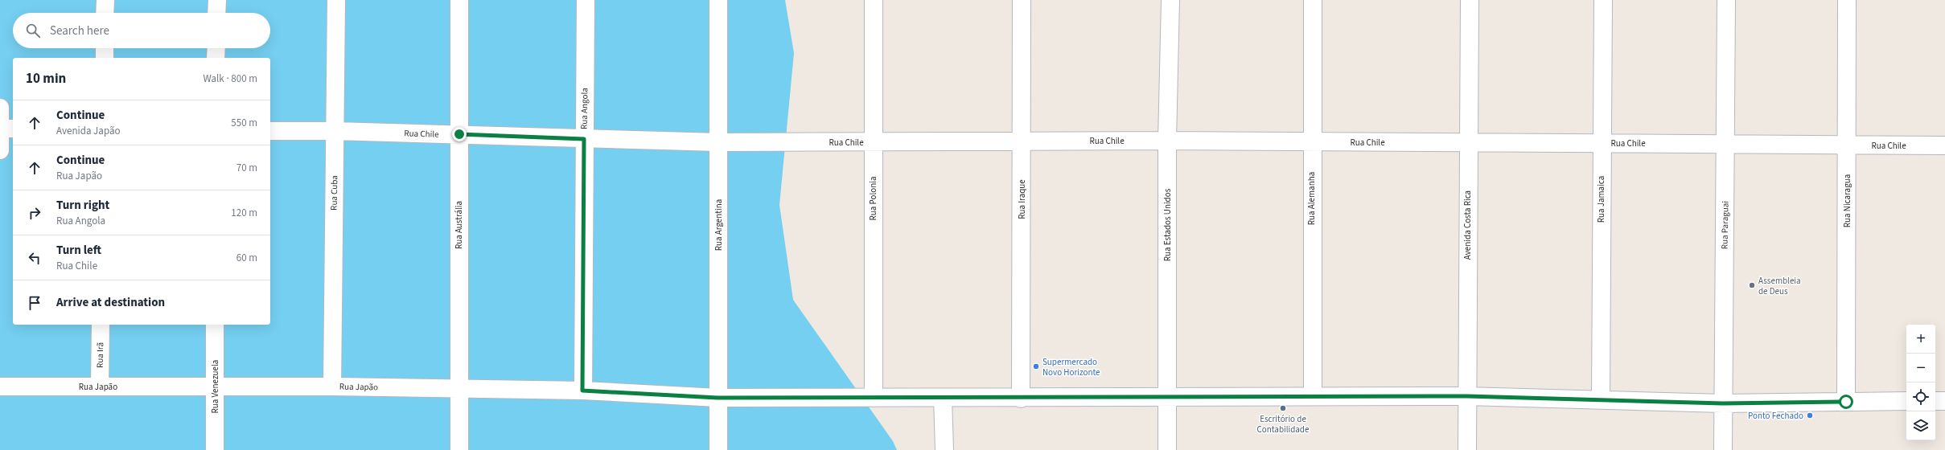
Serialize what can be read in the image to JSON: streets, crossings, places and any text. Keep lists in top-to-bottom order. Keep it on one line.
{"streets":{"street":["Rua Angola","Rua Chile","Rua Cuba","Rua Polonia","Rua Alemanha","Rua Iraque","Rua Jamaica","Rua Nicaragua","Rua Austrália","Rua Argentina","Rua Estados Unidos","Avenida Costa Rica","Rua Paraguai","Rua Irã","Rua Japão","Rua Venezuela"]},"crossings":[["Rua Angola","Rua Chile"],["Rua Angola","Rua Japão"],["Rua Chile","Rua Cuba"],["Rua Chile","Rua Polonia"],["Rua Chile","Rua Alemanha"],["Rua Chile","Rua Iraque"],["Rua Chile","Rua Jamaica"],["Rua Chile","Rua Nicaragua"],["Rua Chile","Rua Austrália"],["Rua Chile","Rua Argentina"],["Rua Chile","Rua Estados Unidos"],["Rua Chile","Avenida Costa Rica"],["Rua Chile","Rua Paraguai"],["Rua Cuba","Rua Japão"],["Rua Polonia","Rua Japão"],["Rua Alemanha","Rua Japão"],["Rua Iraque","Rua Japão"],["Rua Jamaica","Rua Japão"],["Rua Nicaragua","Rua Japão"],["Rua Austrália","Rua Japão"],["Rua Argentina","Rua Japão"],["Rua Estados Unidos","Rua Japão"],["Avenida Costa Rica","Rua Japão"],["Rua Paraguai","Rua Japão"],["Rua Irã","Rua Japão"],["Rua Japão","Rua Venezuela"]],"places":["Assembleia de Deus","Supermercado Novo Horizonte","Escritório de Contabilidade","Ponto Fechado"],"page":{"search":"Search here","heading":["10 min","Walk · 800 m"],"list":[["Continue","Avenida Japão","550 m"],["Continue","Rua Japão","70 m"],["Turn right","Rua Angola","120 m"],["Turn left","Rua Chile","60 m"],"Arrive at destination"],"map_buttons":["+","−"]}}
